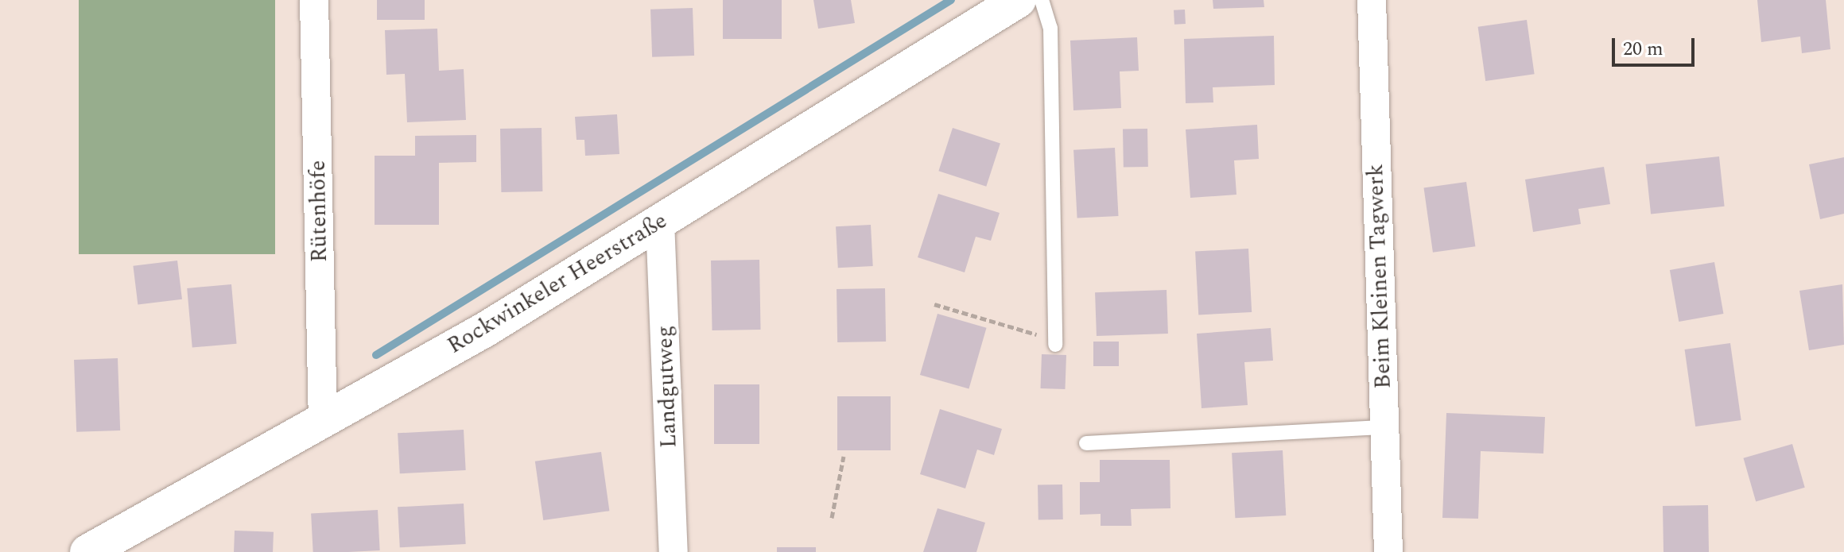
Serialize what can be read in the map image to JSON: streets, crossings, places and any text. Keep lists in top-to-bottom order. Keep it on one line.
{"streets":{"main road":["Rockwinkeler Heerstraße"],"street":["Rütenhöfe","Beim Kleinen Tagwerk","Landgutweg"]},"crossings":[["Rütenhöfe","Rockwinkeler Heerstraße"],["Rockwinkeler Heerstraße","Landgutweg"]],"scale_bar":"20 m"}
